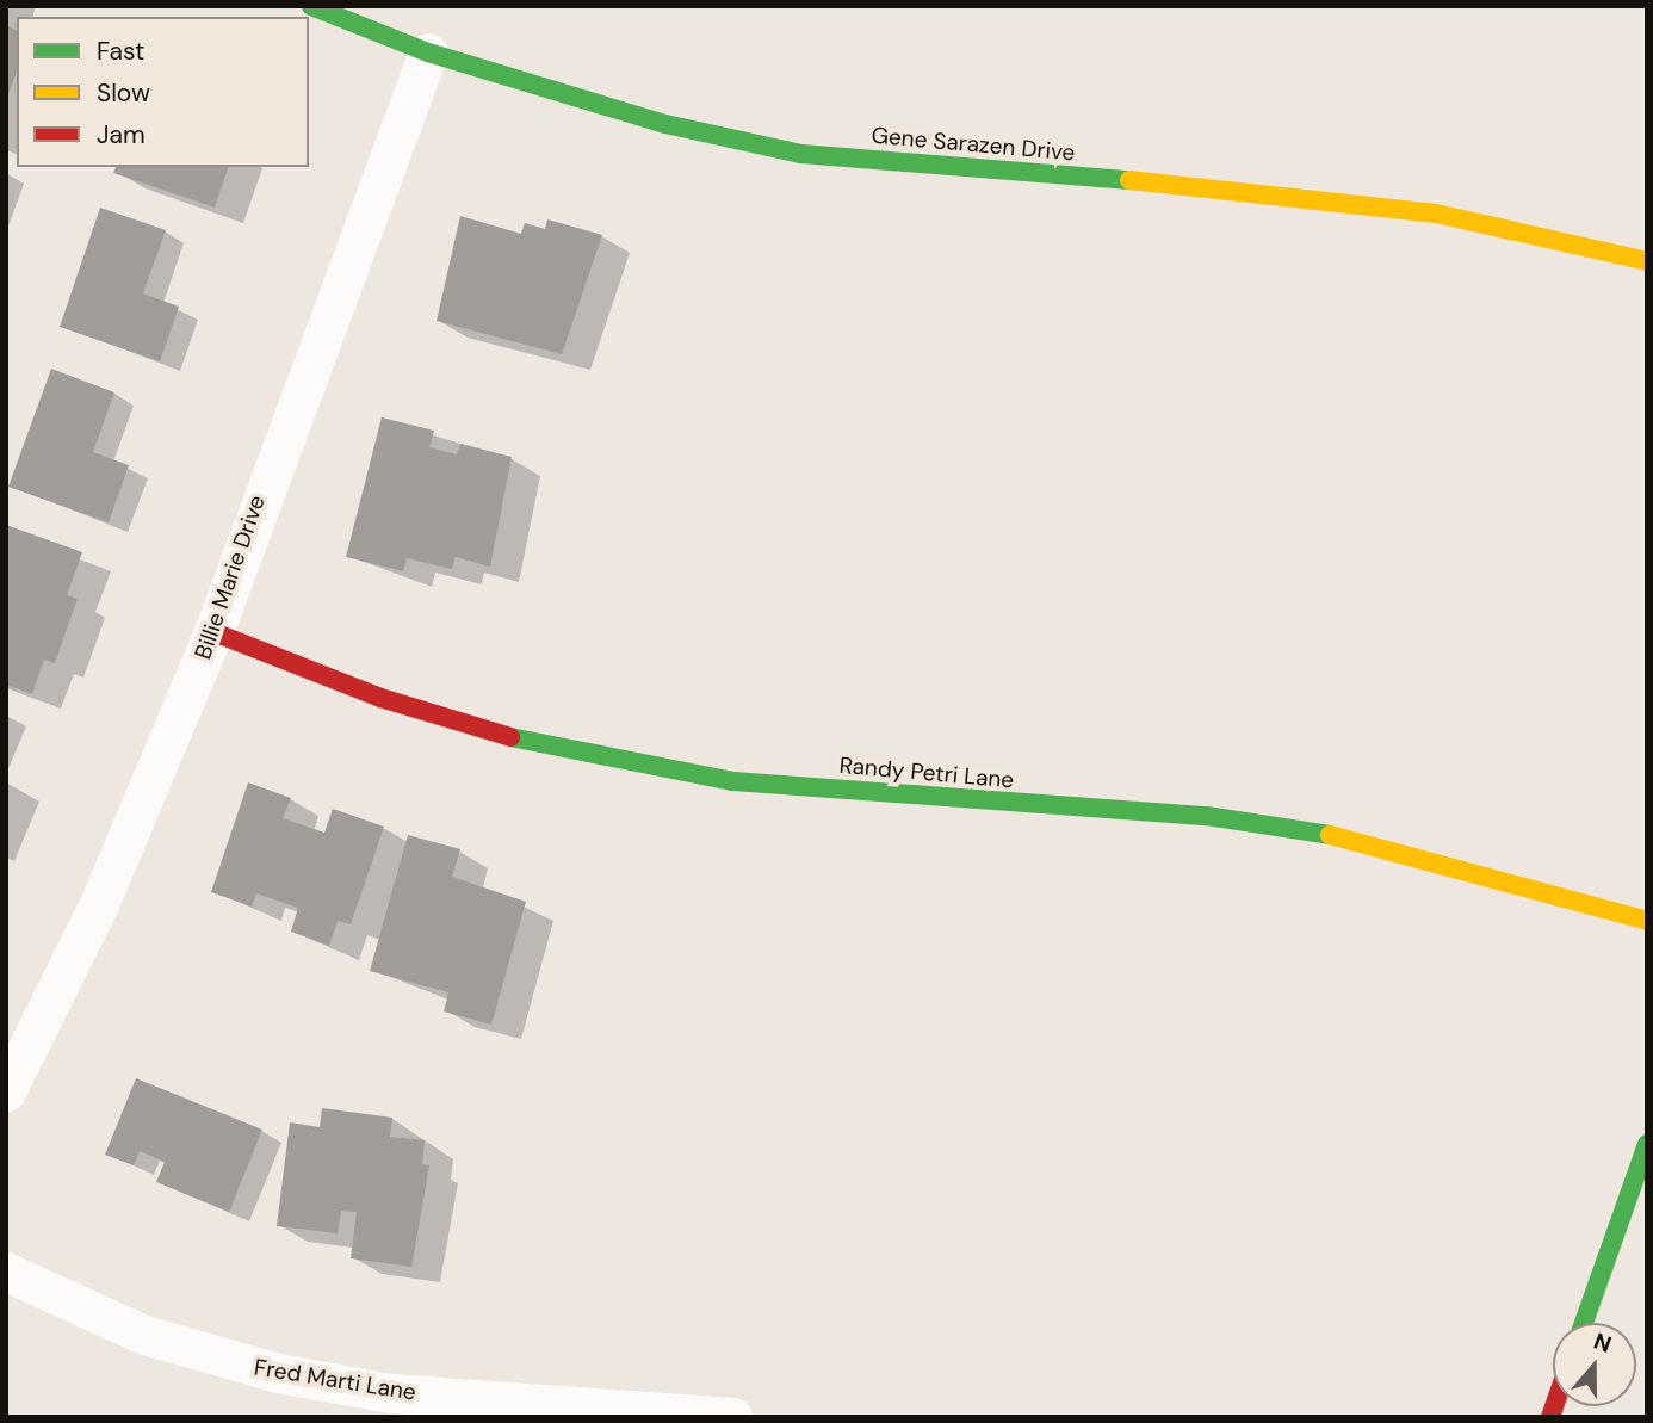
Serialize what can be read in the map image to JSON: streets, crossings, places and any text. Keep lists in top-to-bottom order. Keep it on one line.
{"streets":{"street":["Gene Sarazen Drive","Billie Marie Drive","Randy Petri Lane","Fred Marti Lane"]},"crossings":[["Gene Sarazen Drive","Billie Marie Drive"],["Billie Marie Drive","Randy Petri Lane"]],"legend":["Fast","Slow","Jam"],"north":"top"}
